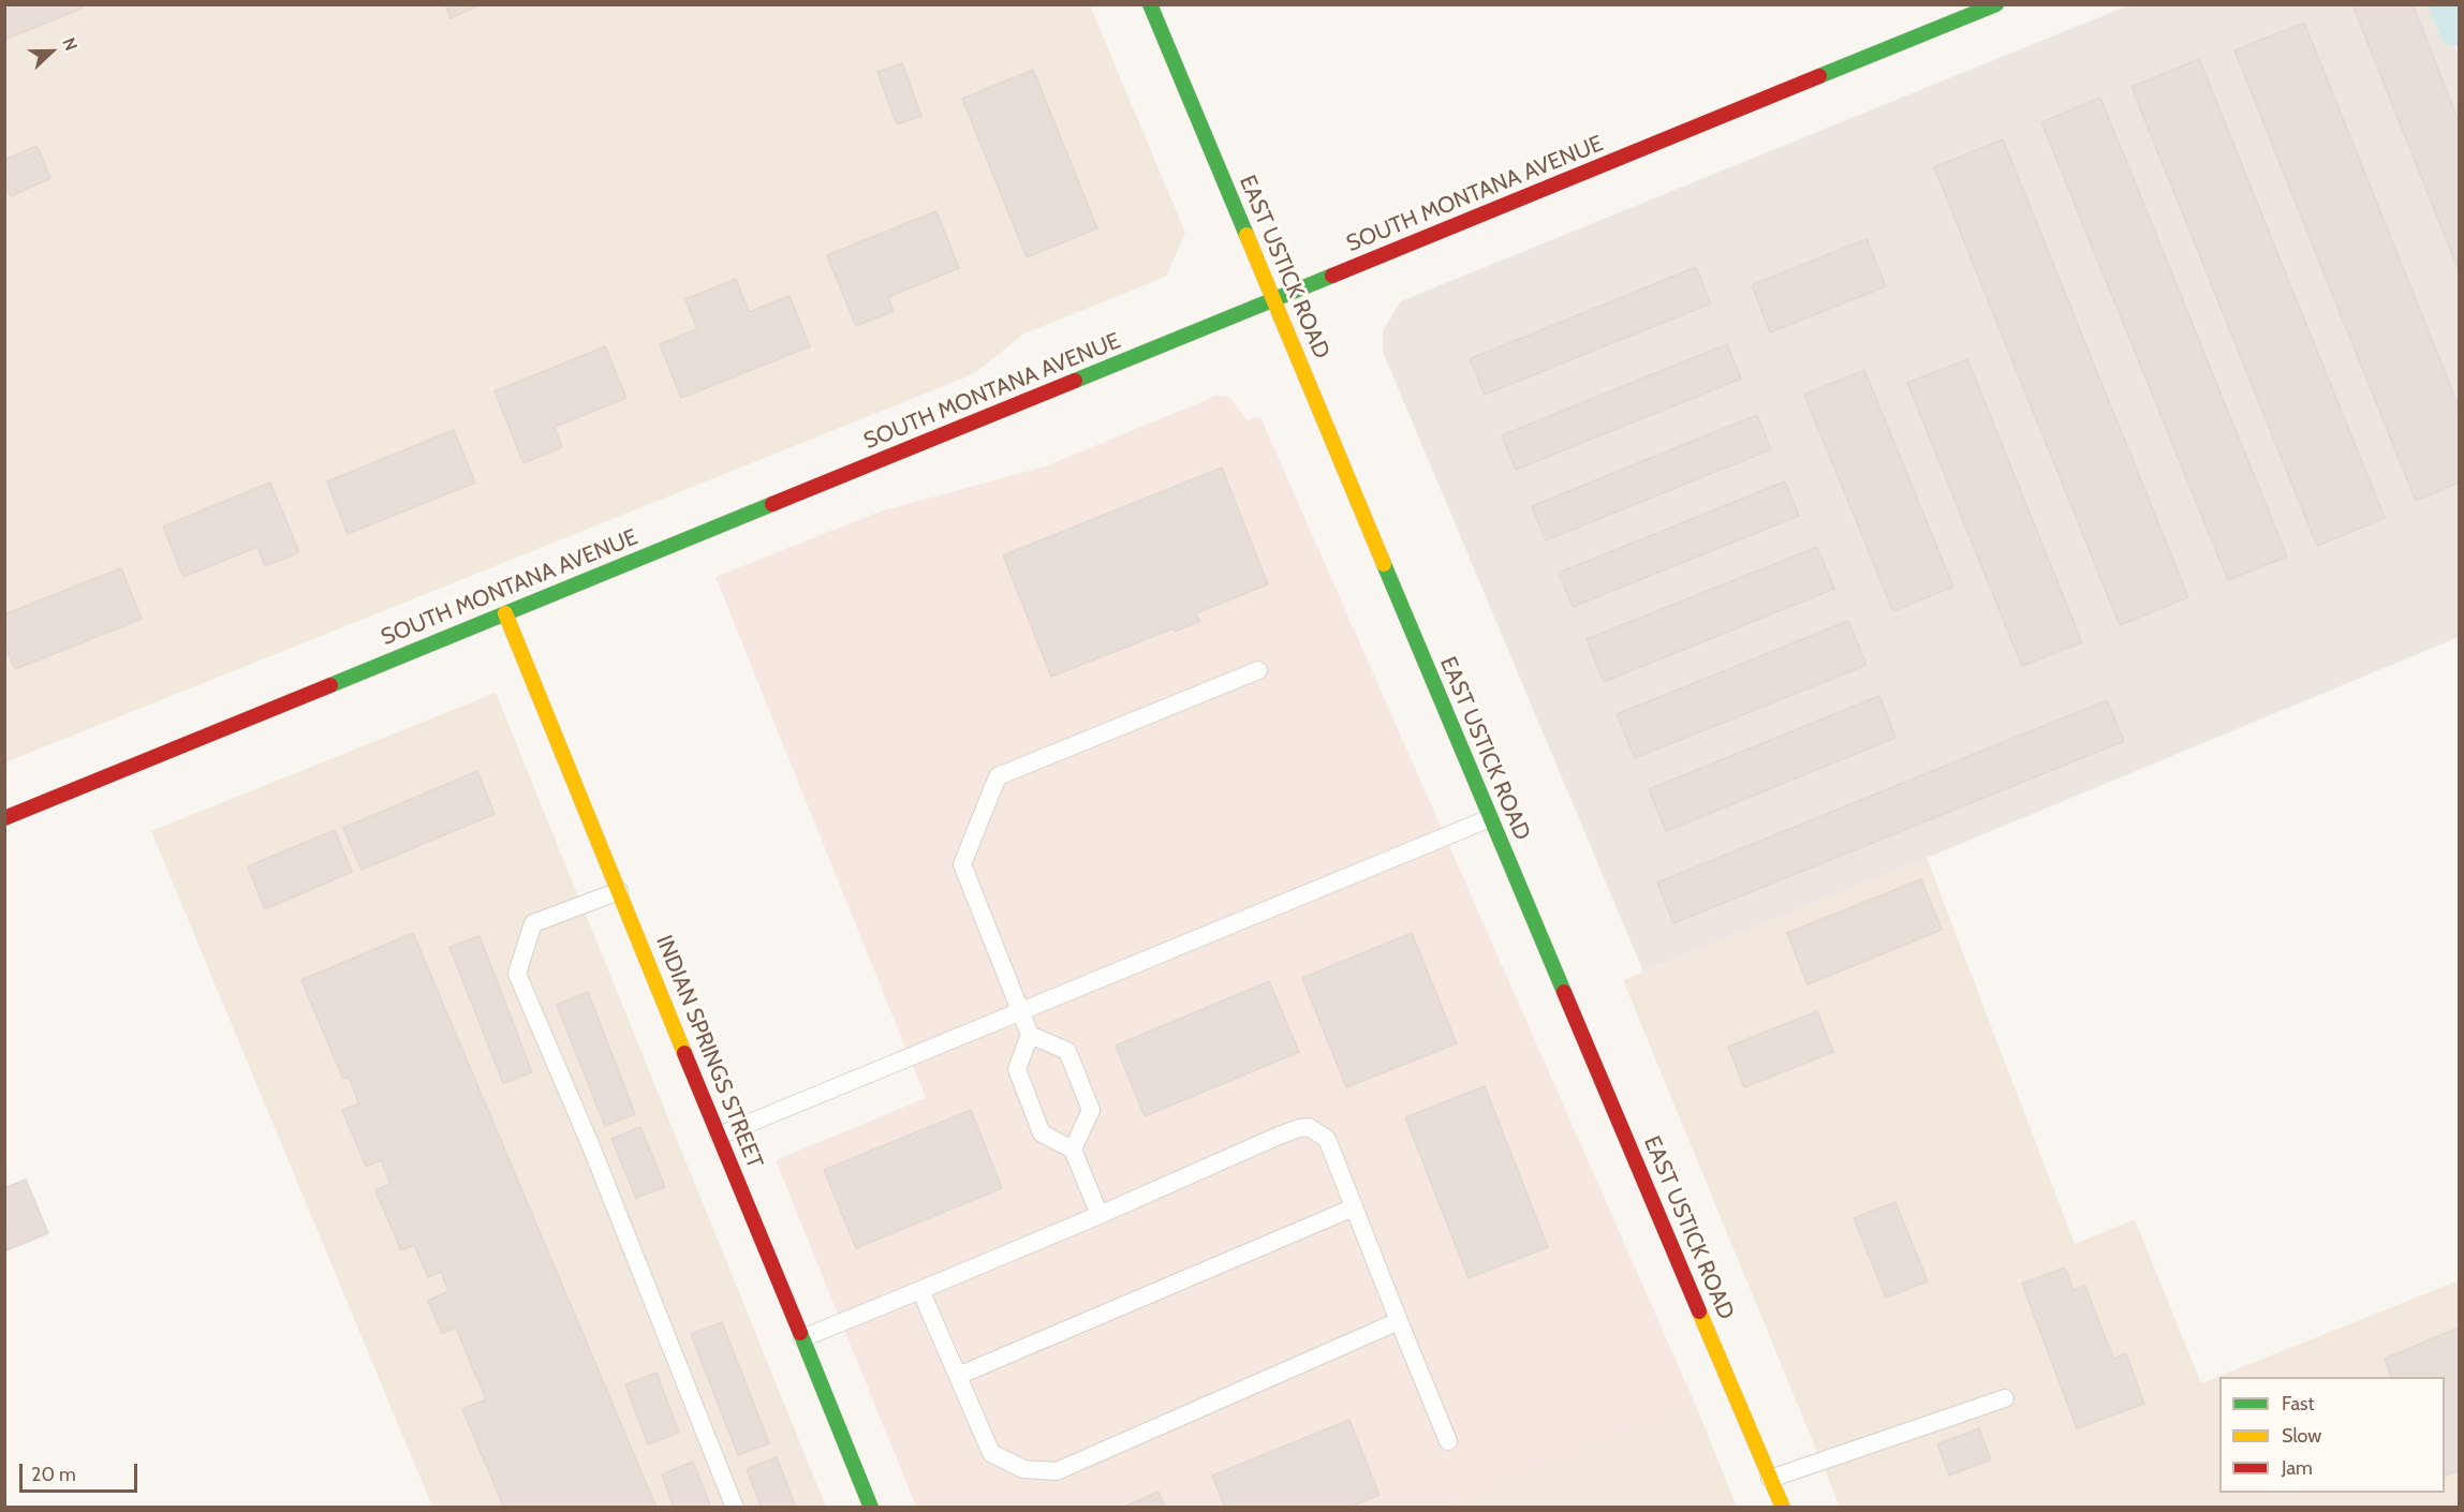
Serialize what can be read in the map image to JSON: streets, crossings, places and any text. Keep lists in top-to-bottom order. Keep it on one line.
{"streets":{"street":["SOUTH MONTANA AVENUE","EAST USTICK ROAD","INDIAN SPRINGS STREET"]},"crossings":[["SOUTH MONTANA AVENUE","EAST USTICK ROAD"],["SOUTH MONTANA AVENUE","INDIAN SPRINGS STREET"]],"legend":["Fast","Slow","Jam"],"scale_bar":"20 m","north":"right"}
